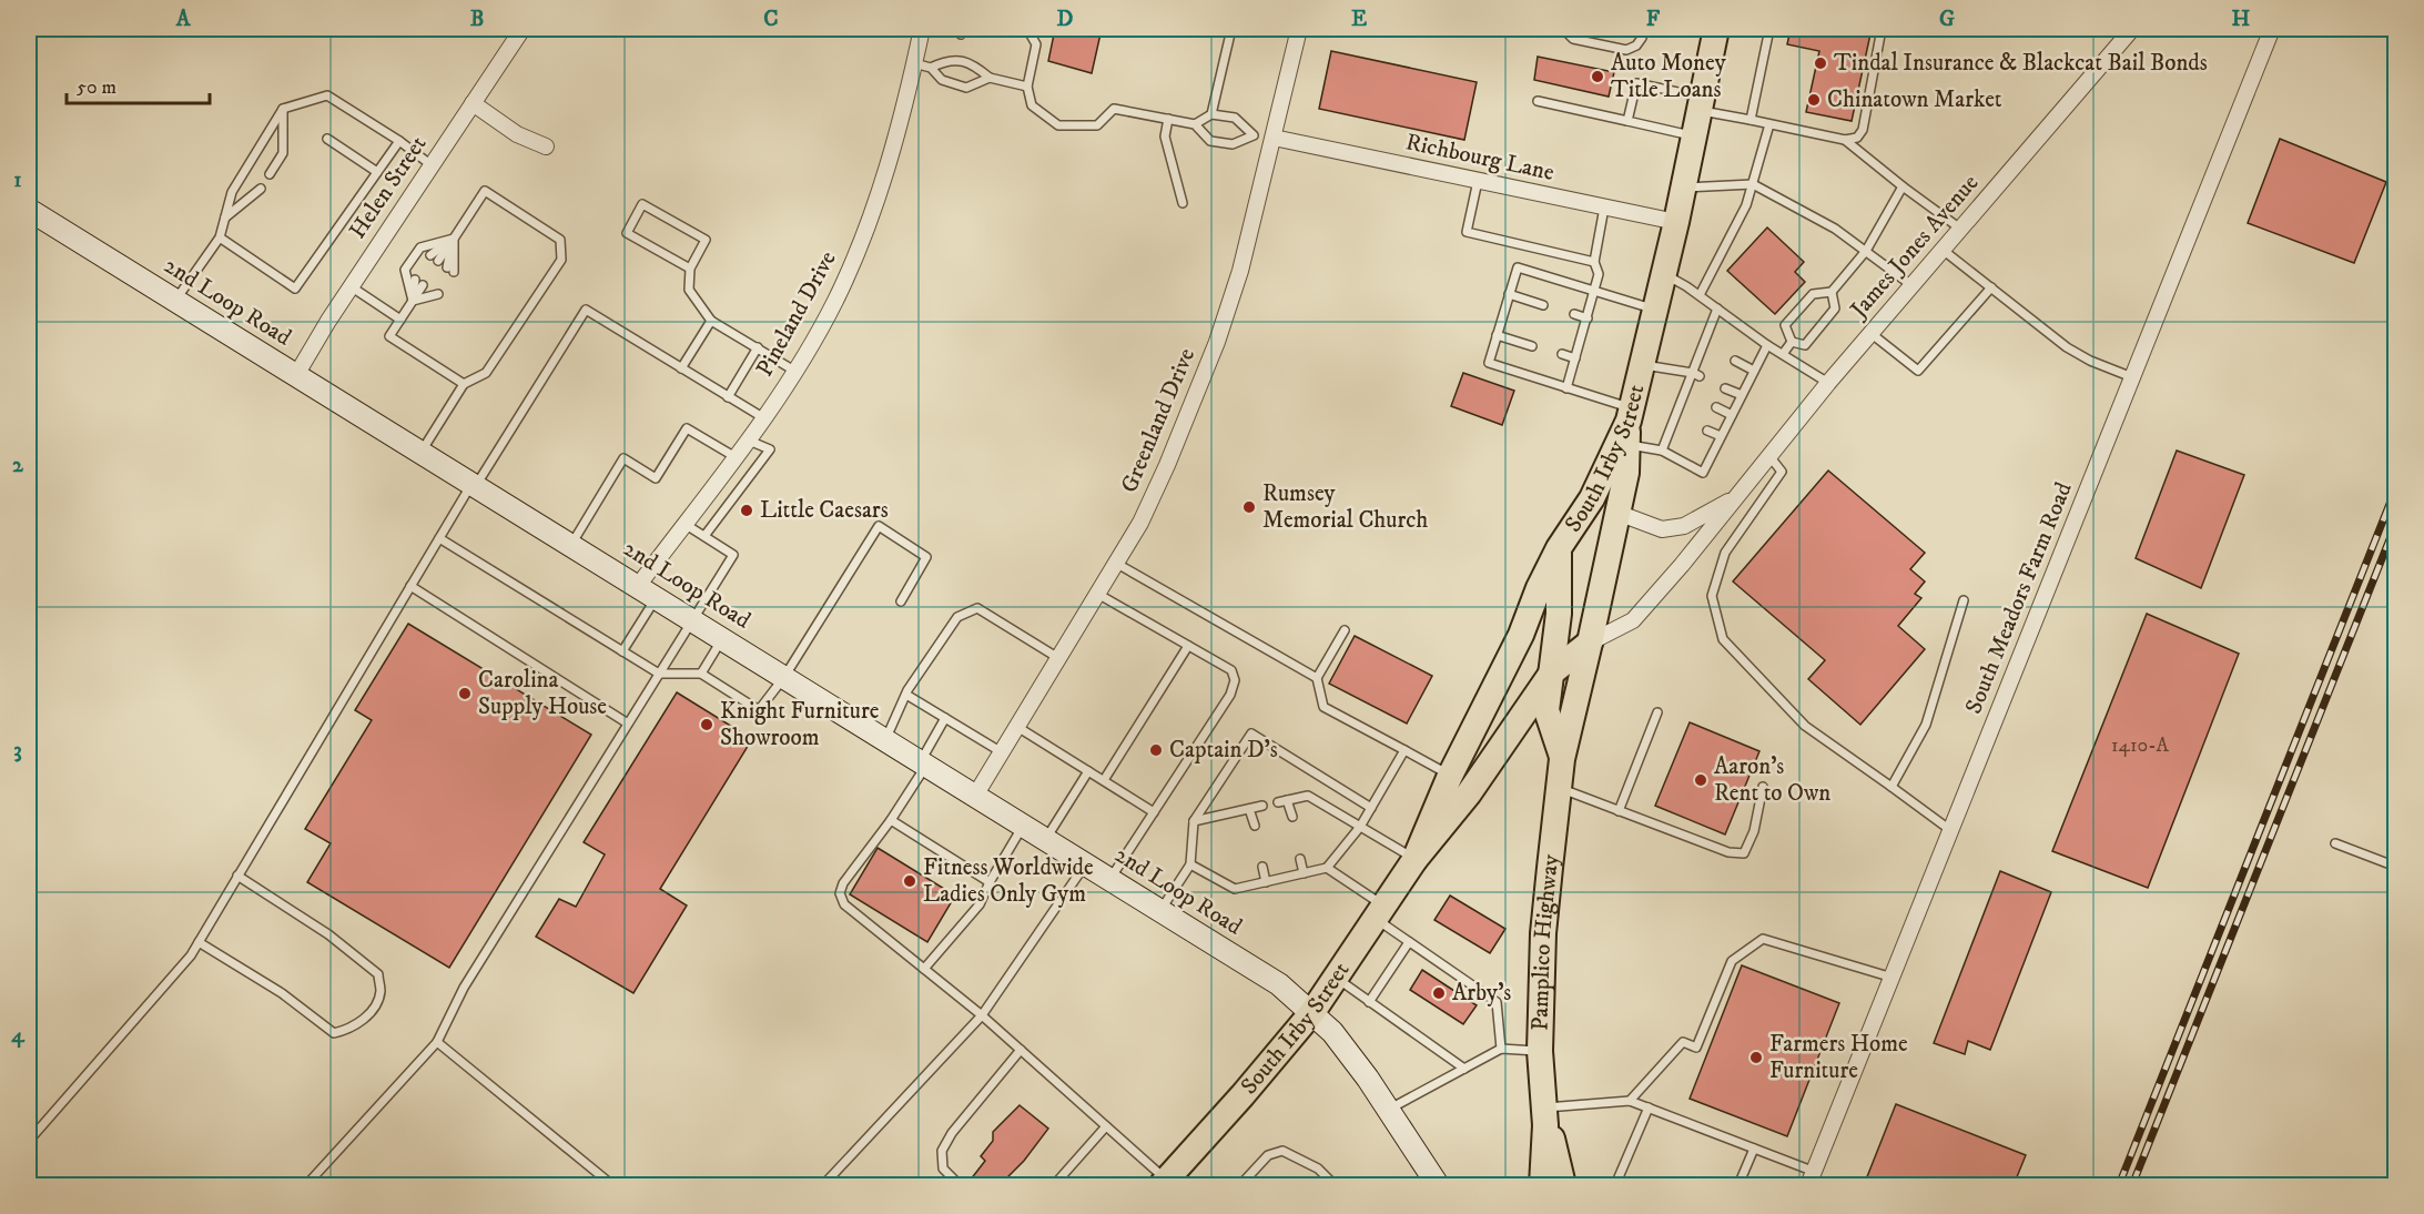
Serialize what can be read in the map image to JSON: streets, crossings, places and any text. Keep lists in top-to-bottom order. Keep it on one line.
{"streets":{"main road":["2nd Loop Road","South Irby Street","Pamplico Highway"],"street":["Richbourg Lane","Helen Street","James Jones Avenue","Pineland Drive","Greenland Drive","South Meadors Farm Road"]},"crossings":[["Richbourg Lane","Greenland Drive"],["Richbourg Lane","South Irby Street"],["Helen Street","2nd Loop Road"],["James Jones Avenue","South Irby Street"],["James Jones Avenue","Pamplico Highway"],["2nd Loop Road","Pineland Drive"],["2nd Loop Road","Greenland Drive"],["2nd Loop Road","South Irby Street"],["South Irby Street","Pamplico Highway"]],"places":["Tindal Insurance & Blackcat Bail Bonds","Auto Money Title Loans","Chinatown Market","Rumsey Memorial Church","Little Caesars","Carolina Supply House","Knight Furniture Showroom","Captain D's","Aaron's Rent to Own","Fitness Worldwide Ladies Only Gym","Arby's","Farmers Home Furniture"],"house_numbers":["1410-A"],"scale_bar":"50 m","grid":{"columns":["A","B","C","D","E","F","G","H"],"rows":["1","2","3","4"]}}
